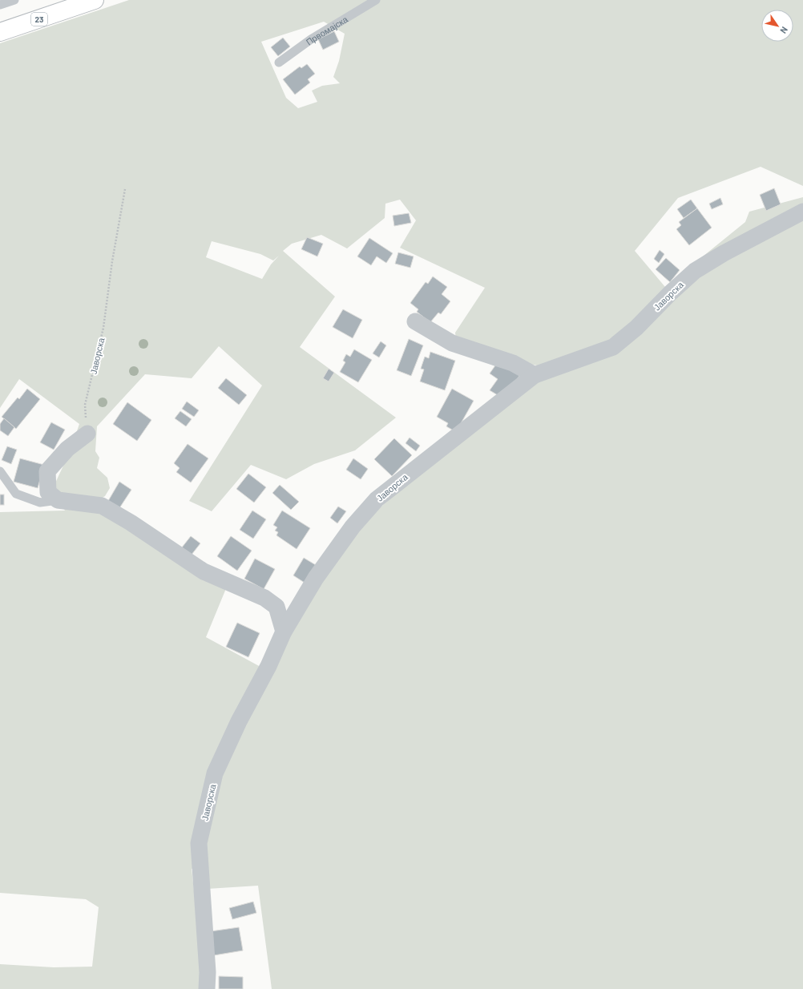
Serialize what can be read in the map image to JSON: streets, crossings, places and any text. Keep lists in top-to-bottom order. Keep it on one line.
{"streets":{"main road":["23"],"street":["Јаворска"],"lane":["Првомајска"]},"north":"bottom right"}
